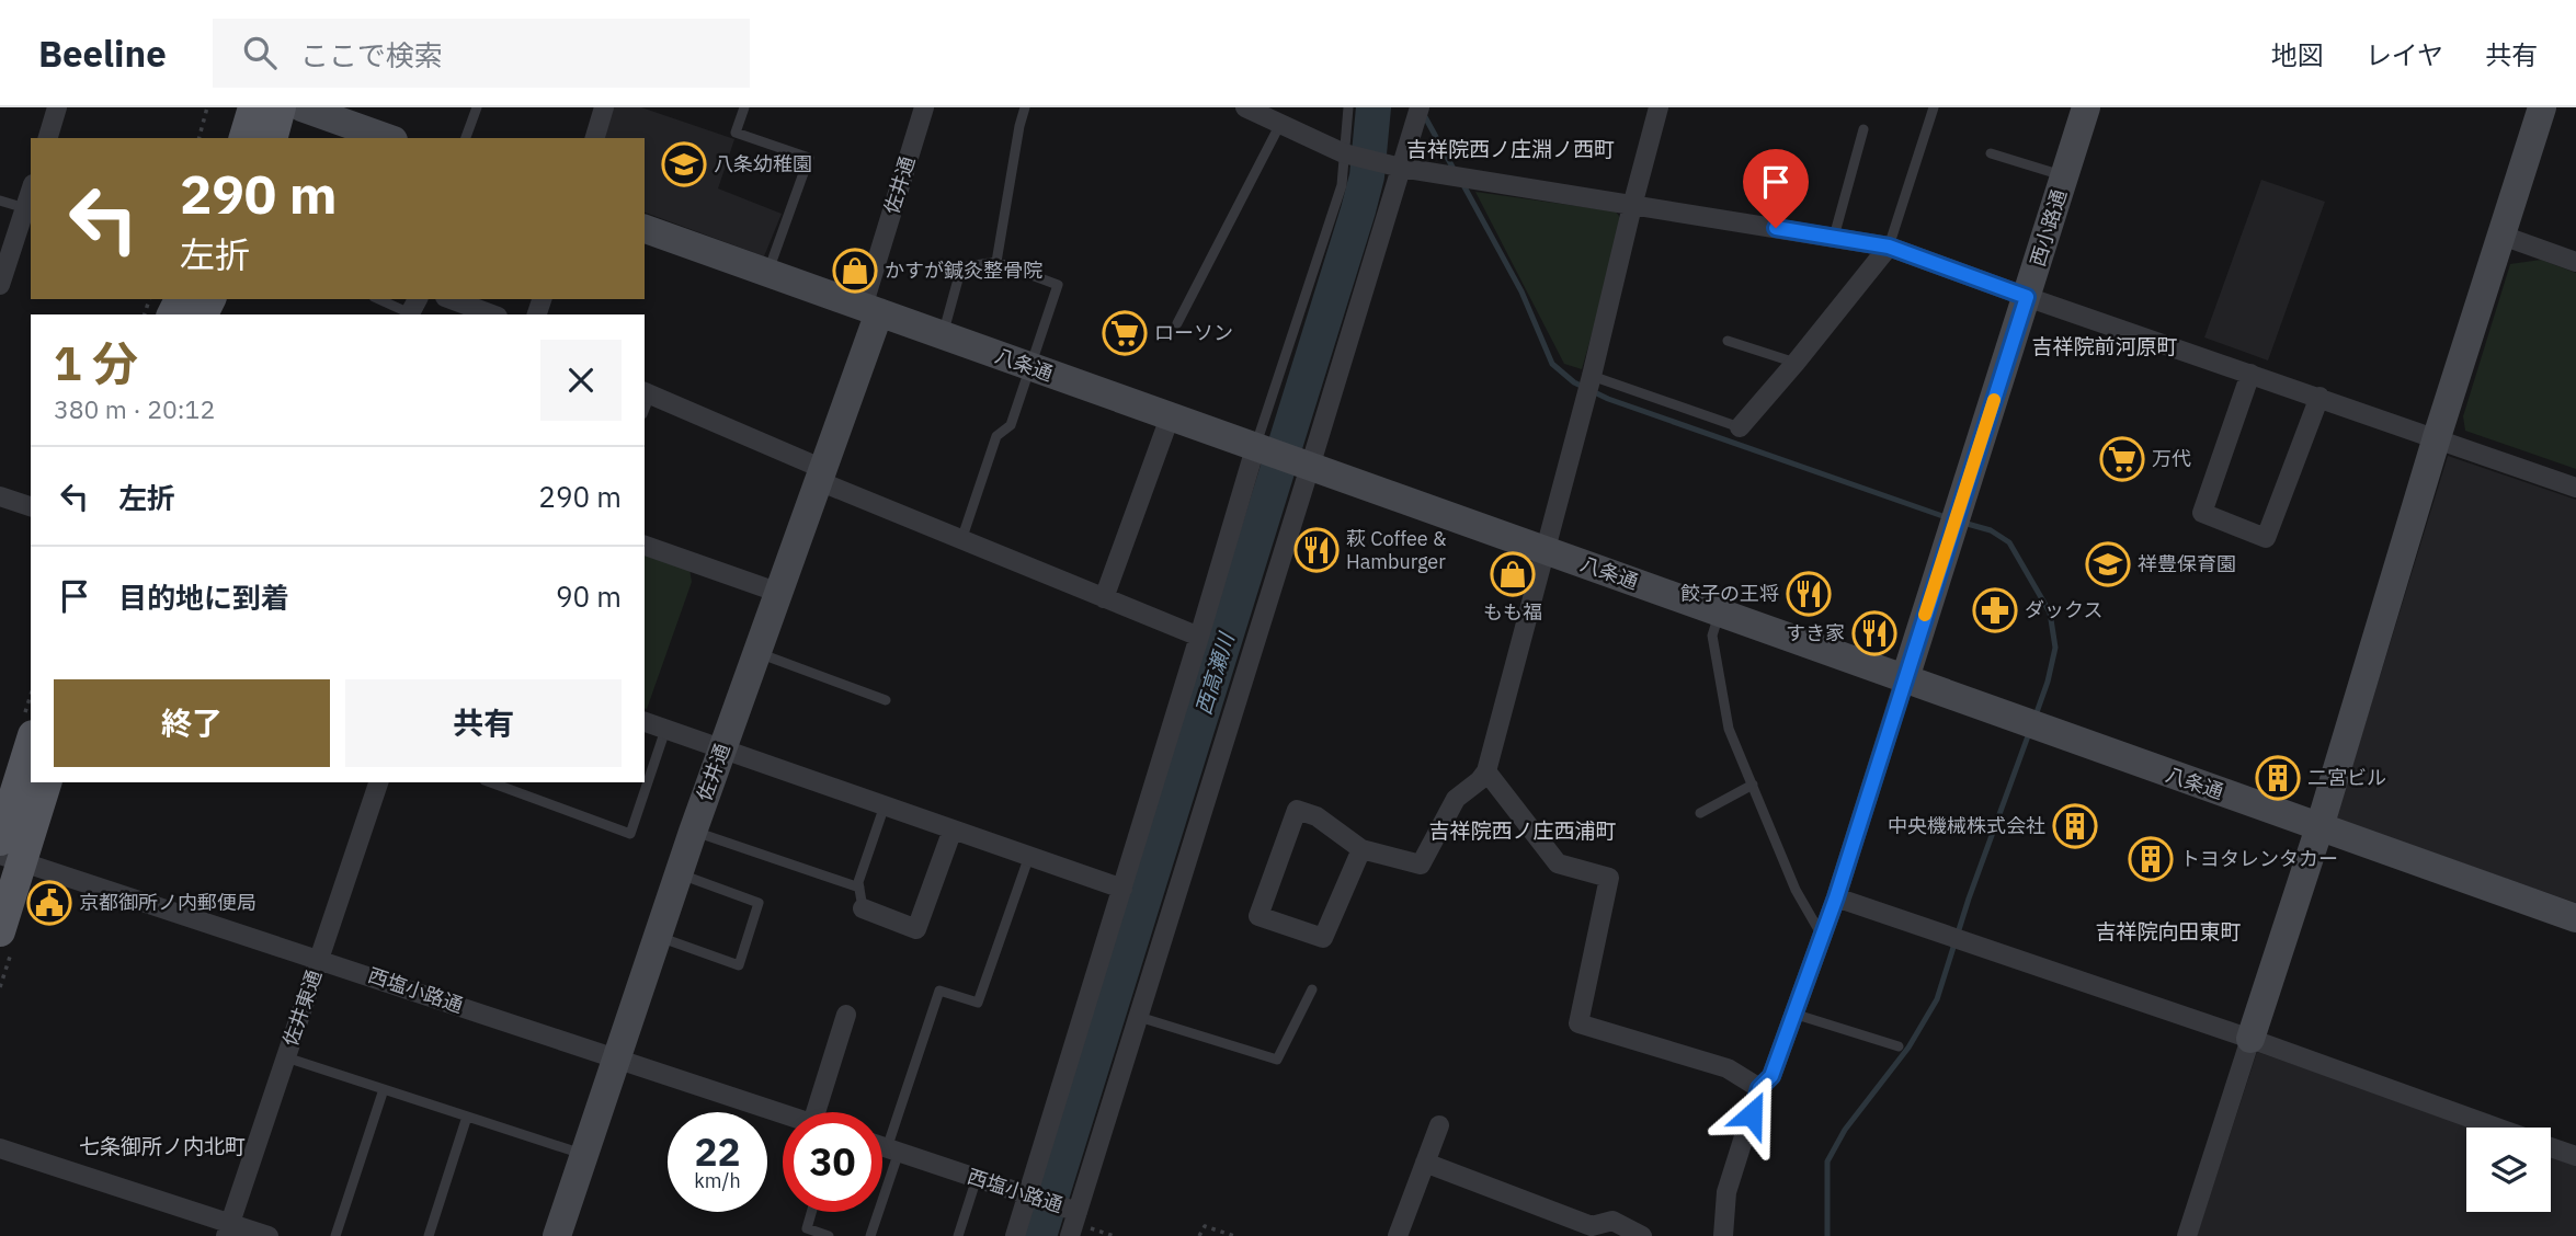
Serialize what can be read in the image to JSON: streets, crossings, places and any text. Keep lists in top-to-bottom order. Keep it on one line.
{"streets":{"street":["佐井通","西小路通","八条通","西塩小路通","佐井東通"]},"crossings":[["佐井通","八条通"],["佐井通","西塩小路通"],["西小路通","八条通"],["西塩小路通","佐井東通"]],"districts":["吉祥院西ノ庄淵ノ西町","吉祥院前河原町","吉祥院西ノ庄西浦町","吉祥院向田東町","七条御所ノ内北町"],"water":["西高瀬川"],"places":{"school or university":["八条幼稚園","祥豊保育園"],"shop":["かすが鍼灸整骨院","もも福"],"supermarket":["ローソン","万代"],"restaurant":["萩 Coffee & Hamburger","餃子の王将","すき家"],"pharmacy":["ダックス"],"building":["二宮ビル","中央機械株式会社","トヨタレンタカー"],"public building":["京都御所ノ内郵便局"]},"page":{"header":"Beeline","search":"ここで検索","nav":["地図","レイヤ","共有"],"turn":["290 m","左折"],"heading":["1 分","380 m · 20:12"],"list":[{"name":"左折","value":"290 m"},{"name":"目的地に到着","value":"90 m"}],"buttons":["終了","共有"],"speed":"22 km/h","limit":"30"}}
